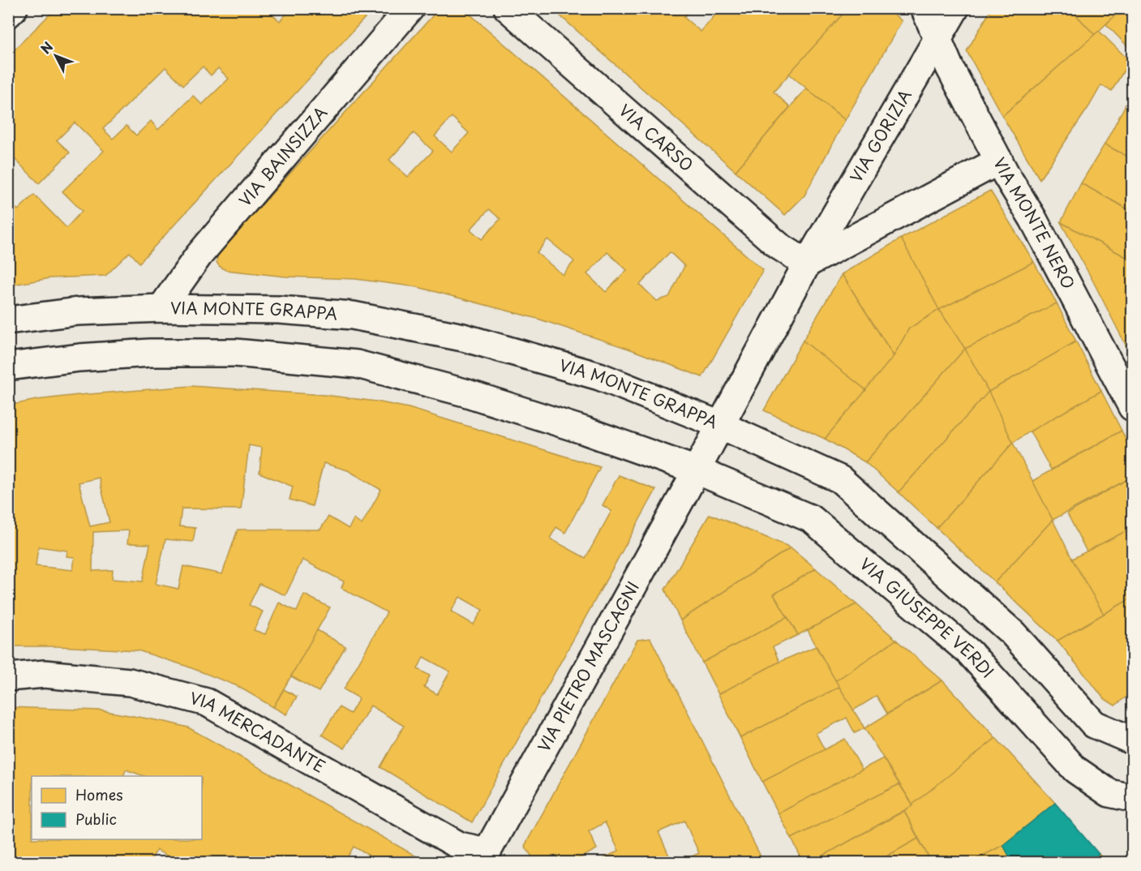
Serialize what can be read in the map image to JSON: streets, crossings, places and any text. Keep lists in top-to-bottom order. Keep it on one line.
{"streets":{"street":["VIA GORIZIA","VIA CARSO","VIA BAINSIZZA","VIA MONTE NERO","VIA MONTE GRAPPA","VIA GIUSEPPE VERDI","VIA PIETRO MASCAGNI","VIA MERCADANTE"]},"crossings":[["VIA GORIZIA","VIA CARSO"],["VIA GORIZIA","VIA MONTE NERO"],["VIA GORIZIA","VIA MONTE GRAPPA"],["VIA BAINSIZZA","VIA MONTE GRAPPA"],["VIA MONTE GRAPPA","VIA GIUSEPPE VERDI"],["VIA MONTE GRAPPA","VIA PIETRO MASCAGNI"],["VIA GIUSEPPE VERDI","VIA PIETRO MASCAGNI"],["VIA PIETRO MASCAGNI","VIA MERCADANTE"]],"legend":["Homes","Public"],"north":"top left"}
